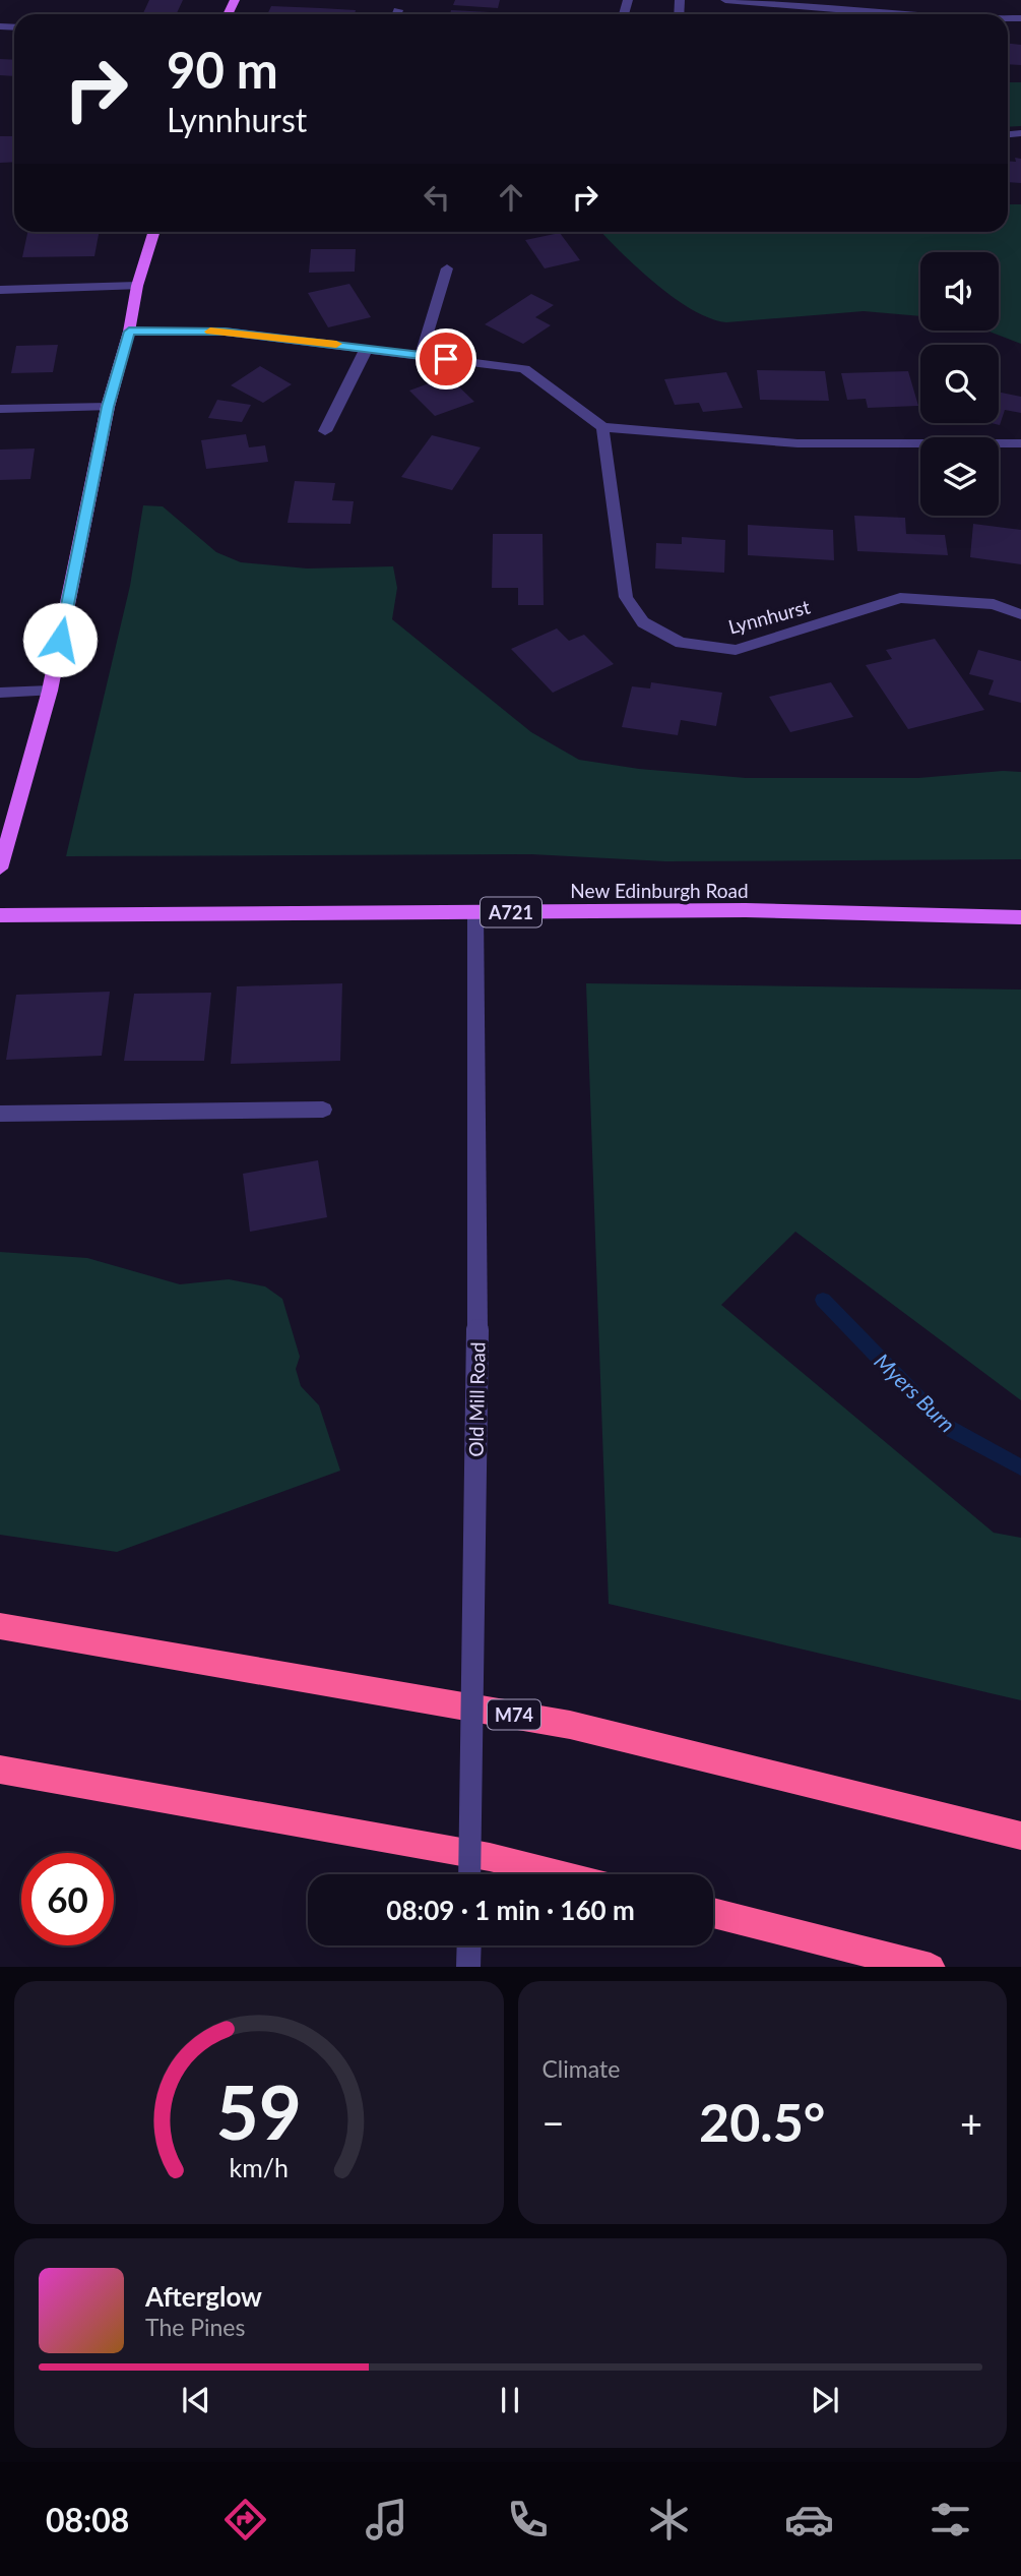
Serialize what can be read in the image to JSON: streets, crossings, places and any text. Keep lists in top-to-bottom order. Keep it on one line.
{"streets":{"highway":["M74"],"main road":["New Edinburgh Road","A721"],"street":["Lynnhurst","Old Mill Road"]},"crossings":[["New Edinburgh Road","Old Mill Road"]],"water":["Myers Burn"],"page":{"turn":["90 m","Lynnhurst"],"limit":"60","trip":"08:09 · 1 min · 160 m","tile":"Climate","heat":["−","20.5°","+"],"song":["Afterglow","The Pines"],"tabs":"08:08","gauge":["59","km/h"]}}
